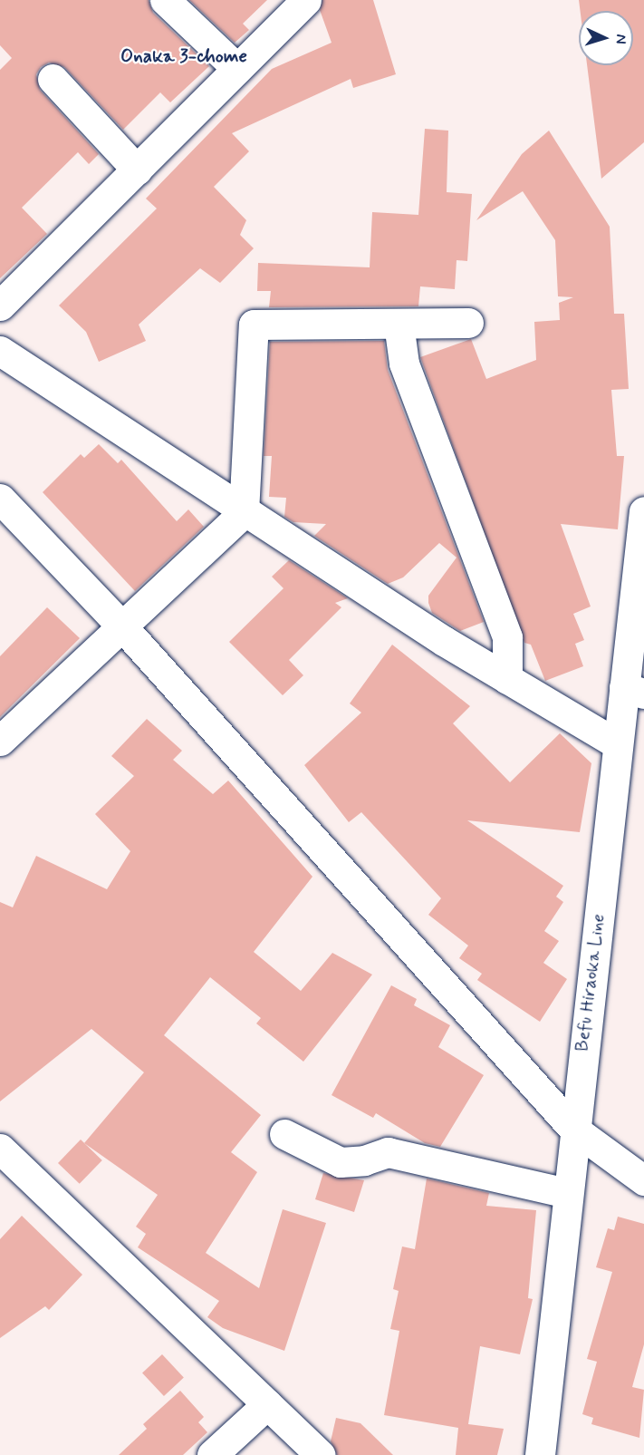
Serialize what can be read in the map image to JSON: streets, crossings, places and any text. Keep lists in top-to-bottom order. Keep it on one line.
{"streets":{"street":["Befu Hiraoka Line"]},"districts":["Onaka 3-chome"],"north":"right"}
